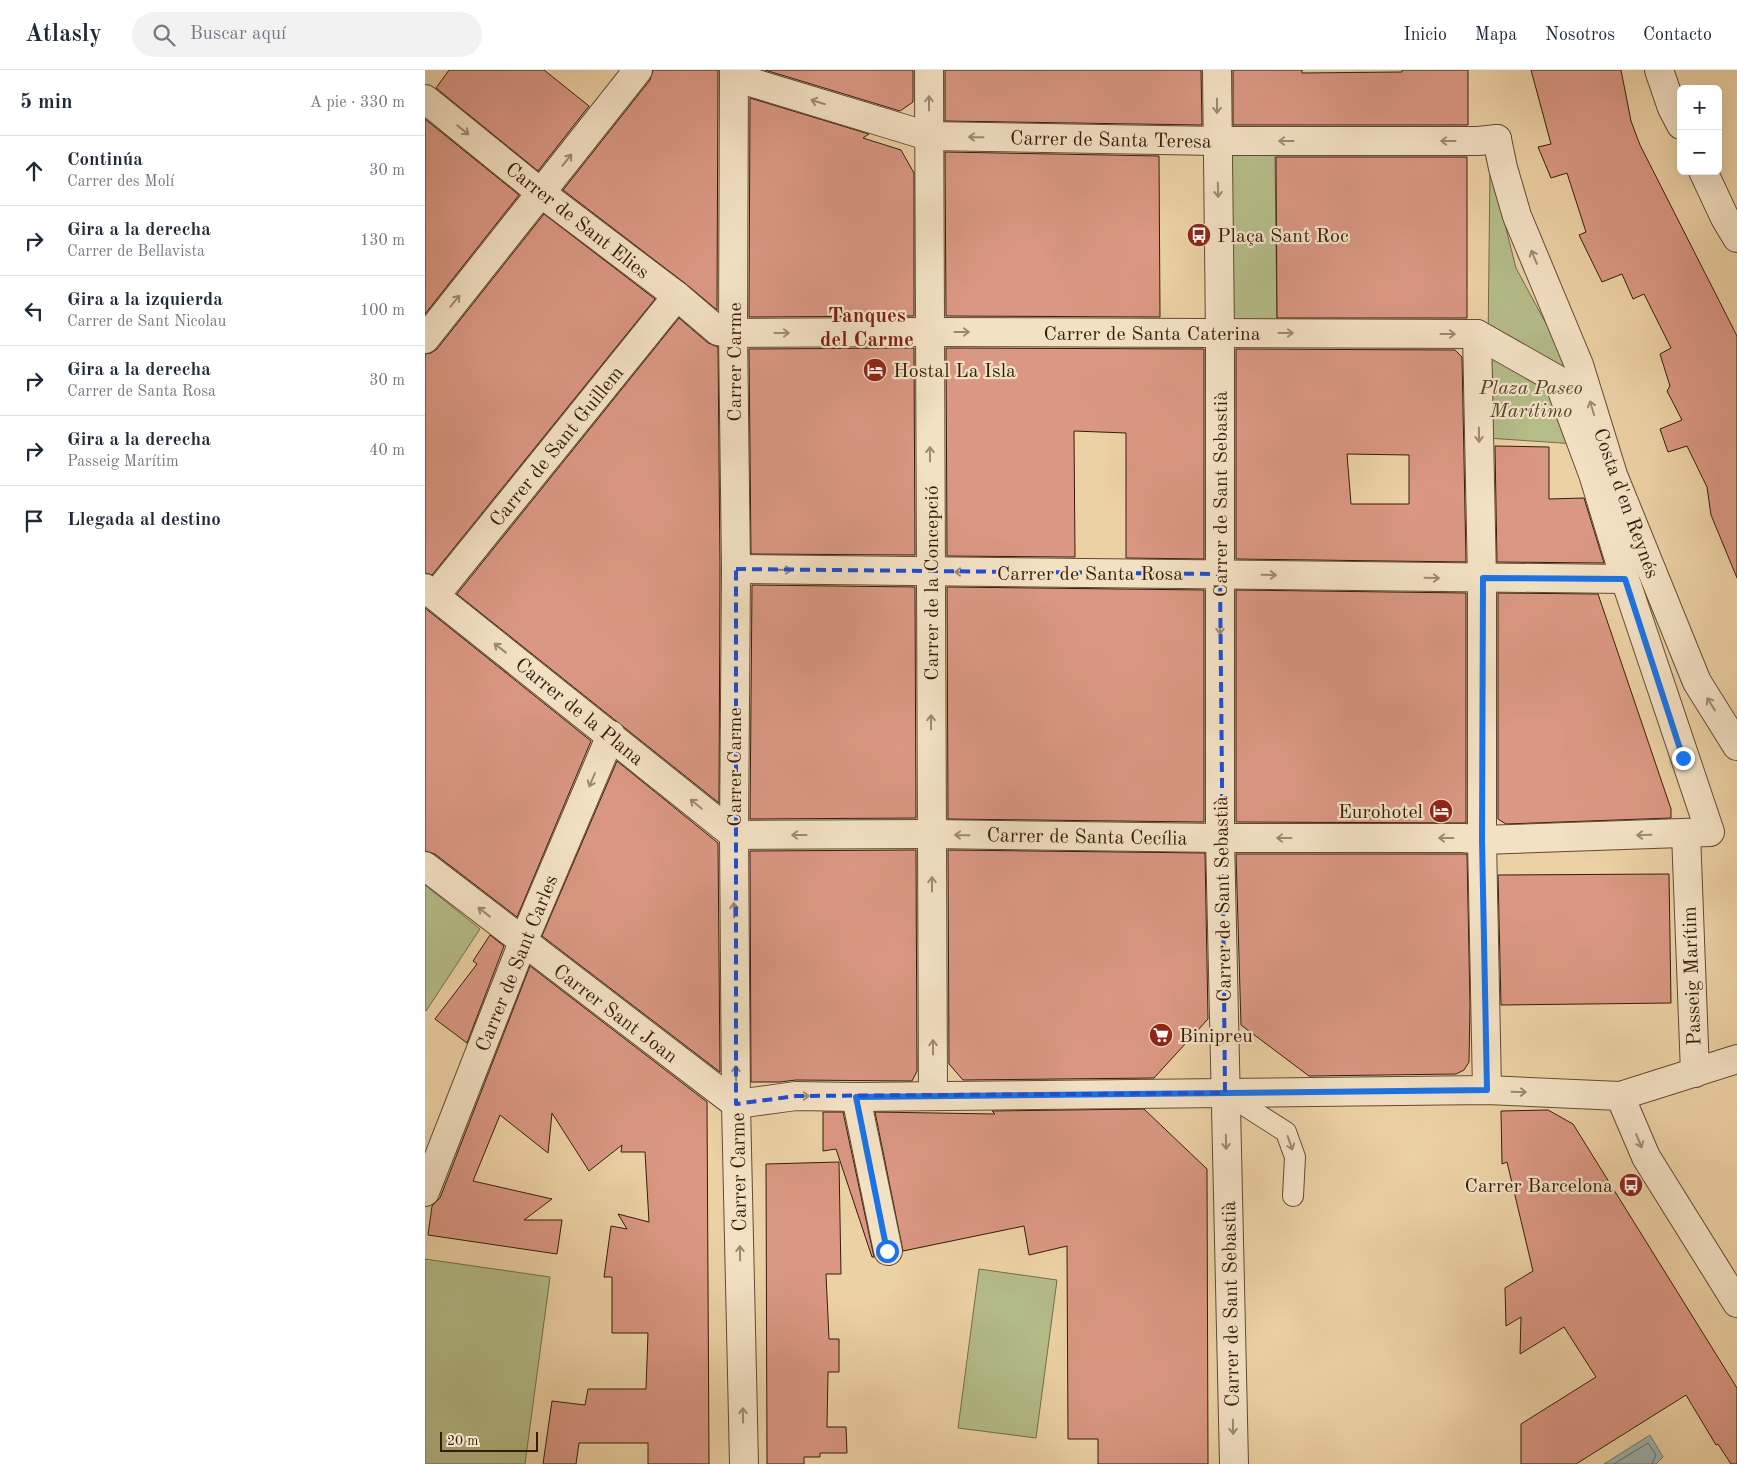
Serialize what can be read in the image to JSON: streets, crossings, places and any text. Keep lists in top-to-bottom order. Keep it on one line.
{"streets":{"street":["Carrer de Santa Teresa","Carrer de Sant Elies","Carrer de Santa Caterina","Carrer Carme","Carrer de Sant Guillem","Carrer de Sant Sebastià","Costa d'en Reynés","Carrer de Santa Rosa","Carrer de la Concepció","Carrer de la Plana","Carrer de Santa Cecília","Carrer de Sant Carles","Passeig Marítim","Carrer Sant Joan"]},"crossings":[["Carrer de Santa Teresa","Carrer Carme"],["Carrer de Santa Teresa","Carrer de Sant Sebastià"],["Carrer de Santa Teresa","Costa d'en Reynés"],["Carrer de Santa Teresa","Carrer de la Concepció"],["Carrer de Sant Elies","Carrer de Santa Caterina"],["Carrer de Sant Elies","Carrer Carme"],["Carrer de Sant Elies","Carrer de Sant Guillem"],["Carrer de Santa Caterina","Carrer Carme"],["Carrer de Santa Caterina","Carrer de Sant Sebastià"],["Carrer de Santa Caterina","Carrer de la Concepció"],["Carrer de Santa Caterina","Passeig Marítim"],["Carrer Carme","Carrer de Santa Rosa"],["Carrer Carme","Carrer de la Plana"],["Carrer Carme","Carrer de Santa Cecília"],["Carrer Carme","Carrer Sant Joan"],["Carrer de Sant Guillem","Carrer de la Plana"],["Carrer de Sant Sebastià","Carrer de Santa Rosa"],["Carrer de Sant Sebastià","Carrer de Santa Cecília"],["Carrer de Santa Rosa","Carrer de la Concepció"],["Carrer de Santa Rosa","Passeig Marítim"],["Carrer de la Concepció","Carrer de Santa Cecília"],["Carrer de la Plana","Carrer de Santa Cecília"],["Carrer de la Plana","Carrer de Sant Carles"],["Carrer de Santa Cecília","Passeig Marítim"],["Carrer de Sant Carles","Carrer Sant Joan"]],"one_way":["Carrer de Santa Teresa","Carrer de Sant Elies","Carrer de Santa Caterina","Carrer Carme","Carrer de Sant Sebastià","Carrer de la Concepció","Carrer de la Plana","Carrer de Santa Cecília","Carrer de Sant Carles"],"districts":["Tanques del Carme"],"parks":["Plaza Paseo Marítimo"],"places":{"bus stop":["Plaça Sant Roc","Carrer Barcelona"],"hotel":["Hostal La Isla","Eurohotel"],"supermarket":["Binipreu"]},"scale_bar":"20 m","page":{"header":"Atlasly","search":"Buscar aquí","nav":["Inicio","Mapa","Nosotros","Contacto"],"heading":["5 min","A pie · 330 m"],"map_buttons":["+","−"],"list":[["Continúa","Carrer des Molí","30 m"],["Gira a la derecha","Carrer de Bellavista","130 m"],["Gira a la izquierda","Carrer de Sant Nicolau","100 m"],["Gira a la derecha","Carrer de Santa Rosa","30 m"],["Gira a la derecha","Passeig Marítim","40 m"],"Llegada al destino"],"scale":"20 m"}}
